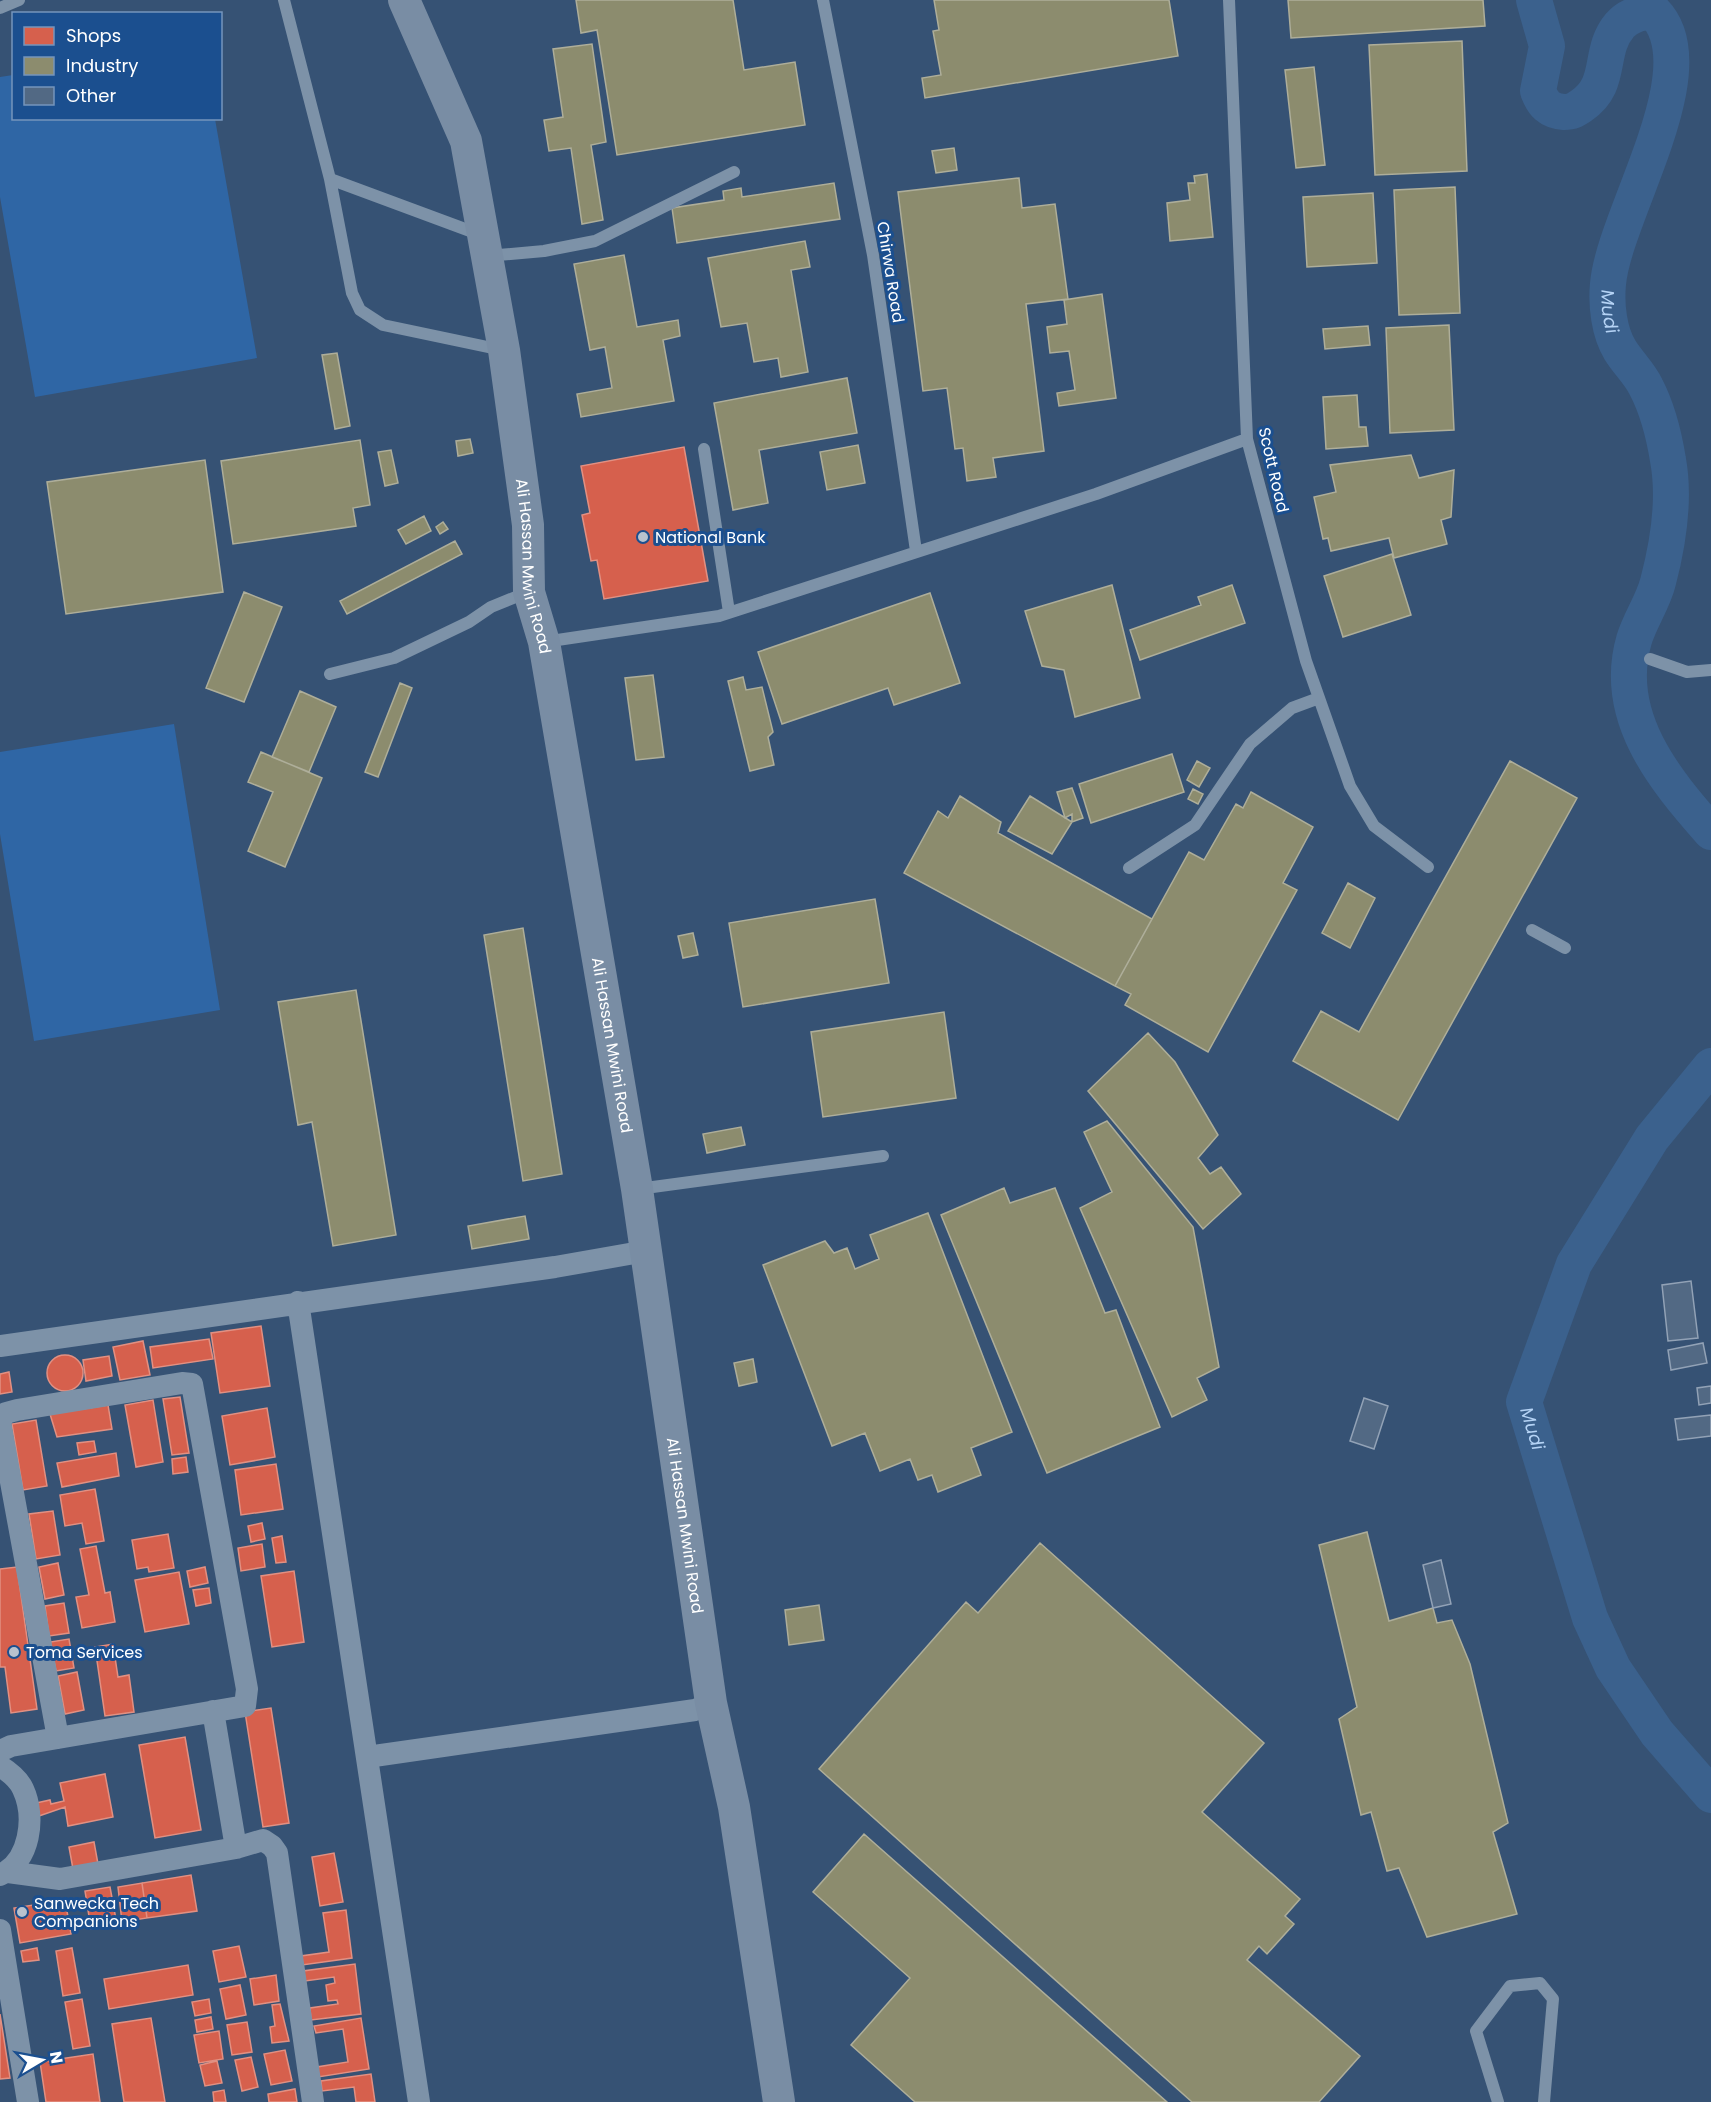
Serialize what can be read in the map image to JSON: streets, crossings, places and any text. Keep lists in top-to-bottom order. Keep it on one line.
{"streets":{"main road":["Ali Hassan Mwini Road"],"lane":["Chirwa Road","Scott Road"]},"water":["Mudi"],"places":["National Bank","Toma Services","Sanwecka Tech Companions"],"legend":["Shops","Industry","Other"],"north":"right"}
